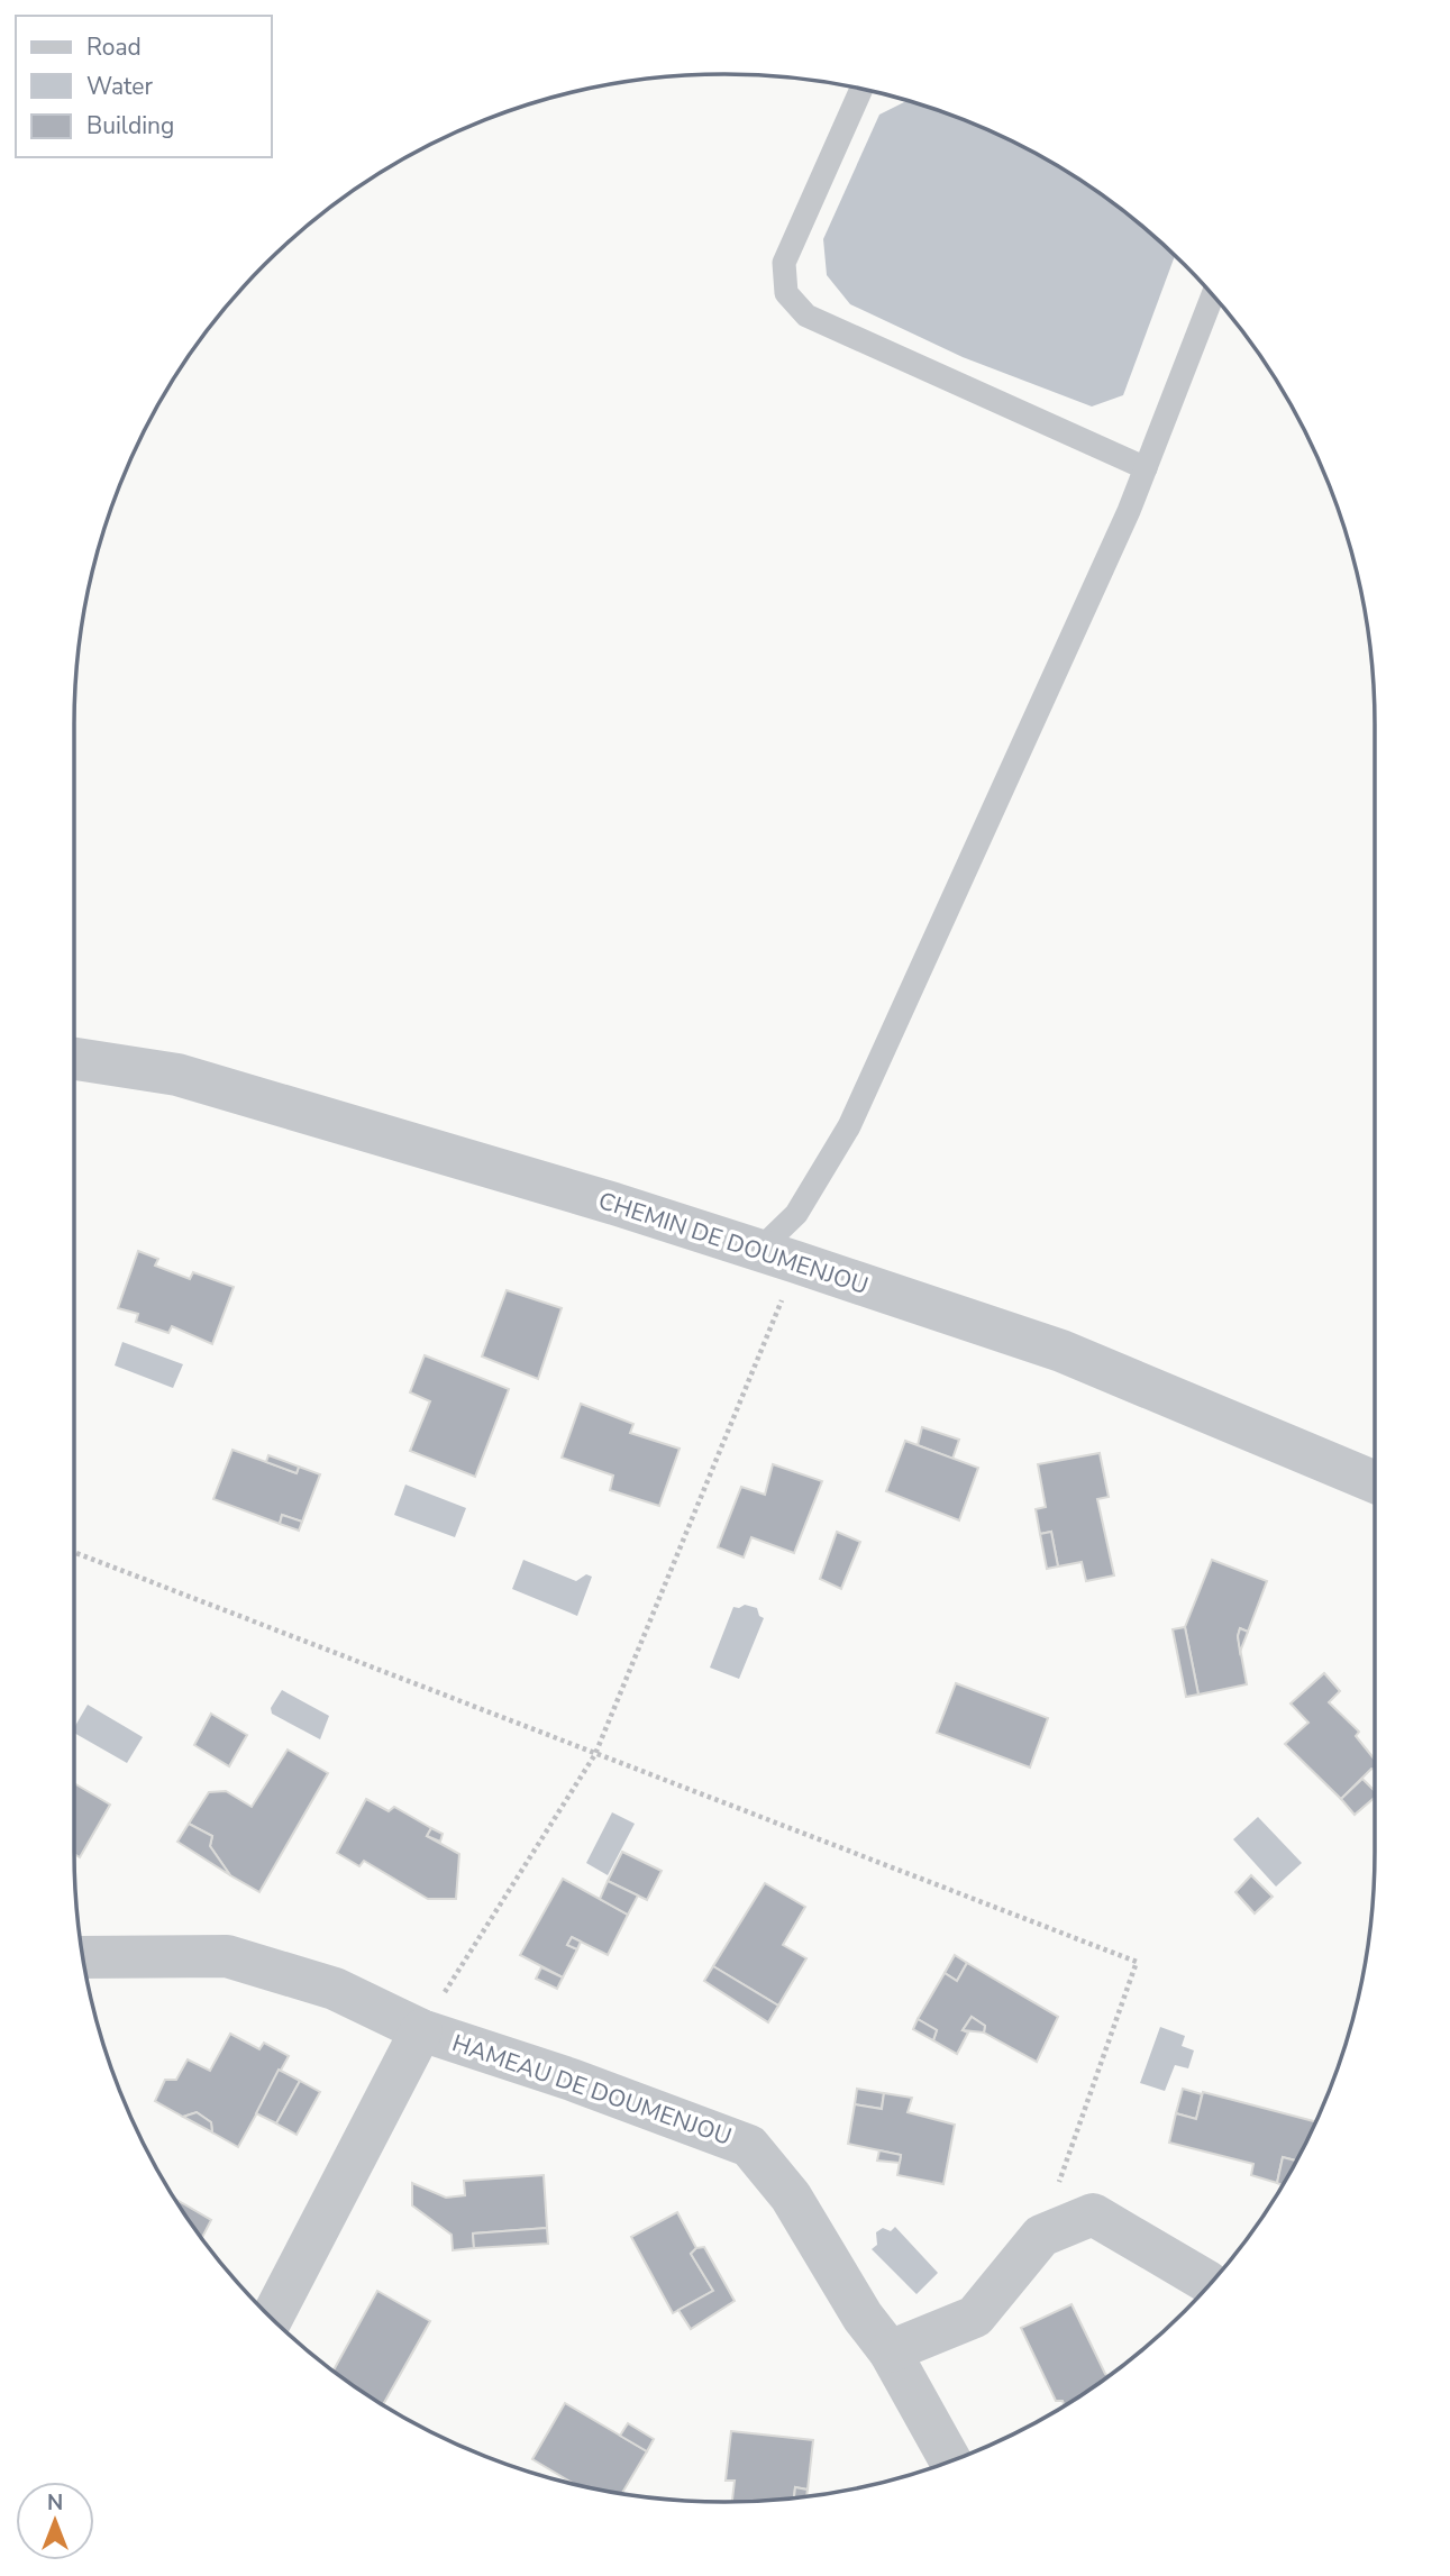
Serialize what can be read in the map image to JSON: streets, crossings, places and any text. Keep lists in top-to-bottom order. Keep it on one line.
{"streets":{"street":["CHEMIN DE DOUMENJOU","HAMEAU DE DOUMENJOU"]},"legend":["Road","Water","Building"],"north":"top"}
